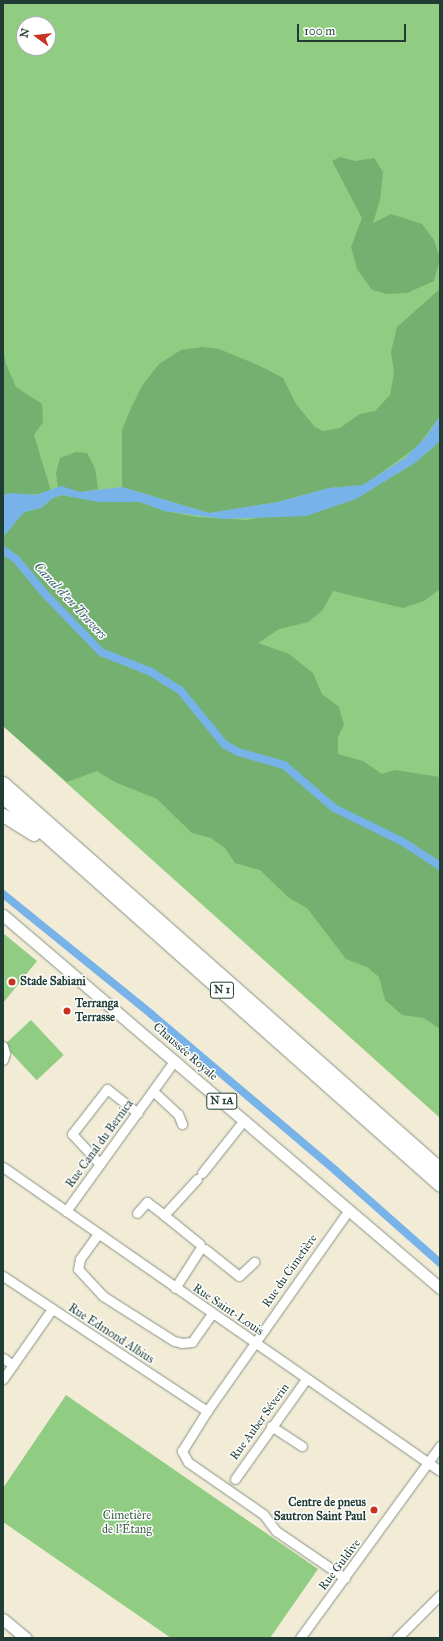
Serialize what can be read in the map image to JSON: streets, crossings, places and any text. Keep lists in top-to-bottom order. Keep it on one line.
{"streets":{"highway":["N 1"],"main road":["Chaussée Royale","N 1A"],"street":["Rue Canal du Bernica","Rue du Cimetière","Rue Saint-Louis","Rue Edmond Albius","Rue Auber Séverin","Rue Guldive"]},"crossings":[["Chaussée Royale","Rue Canal du Bernica"],["Chaussée Royale","Rue du Cimetière"],["Rue Canal du Bernica","Rue Saint-Louis"],["Rue du Cimetière","Rue Saint-Louis"],["Rue du Cimetière","Rue Edmond Albius"],["Rue du Cimetière","Rue Guldive"],["Rue Saint-Louis","Rue Auber Séverin"],["Rue Saint-Louis","Rue Guldive"]],"water":["Canal d'en Travers"],"parks":["Cimetière de l'Étang"],"places":["Stade Sabiani","Terranga Terrasse","Centre de pneus Sautron Saint Paul"],"scale_bar":"100 m","north":"left"}
